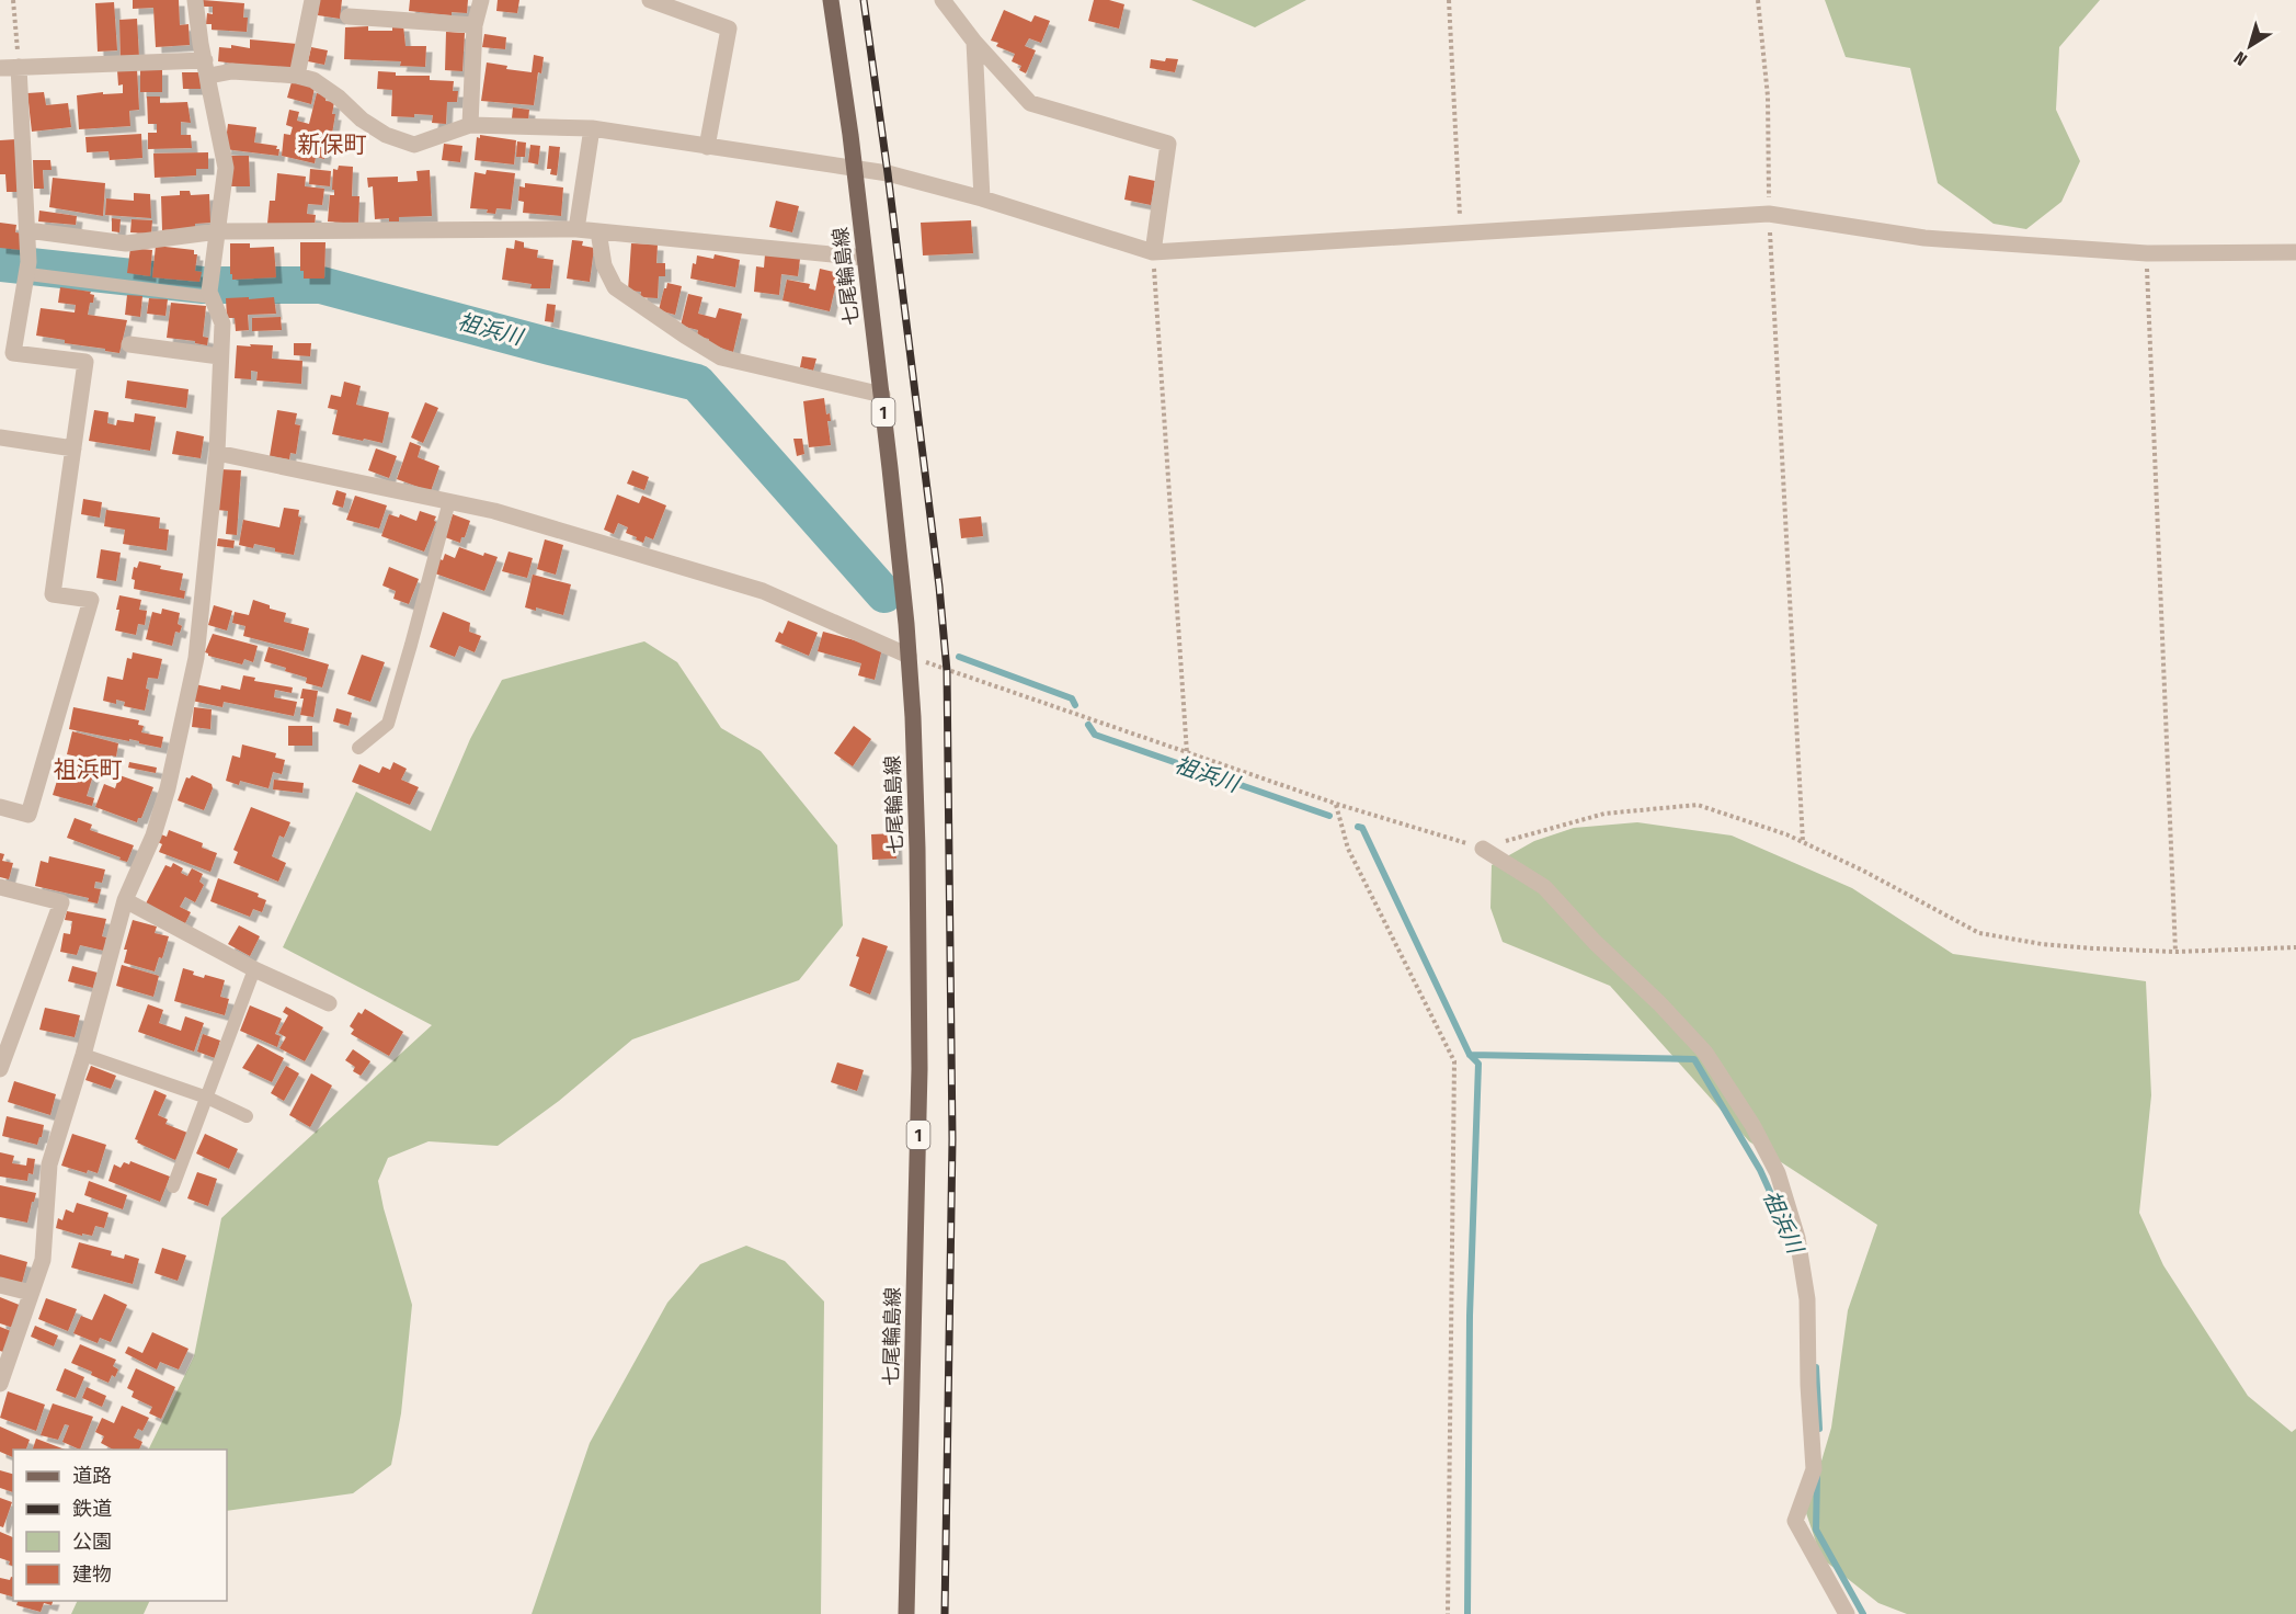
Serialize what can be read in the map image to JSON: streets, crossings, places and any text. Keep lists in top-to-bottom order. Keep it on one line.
{"streets":{"main road":["七尾輪島線","1"]},"districts":["新保町","祖浜町"],"water":["祖浜川"],"legend":["道路","鉄道","公園","建物"],"north":"bottom left"}
